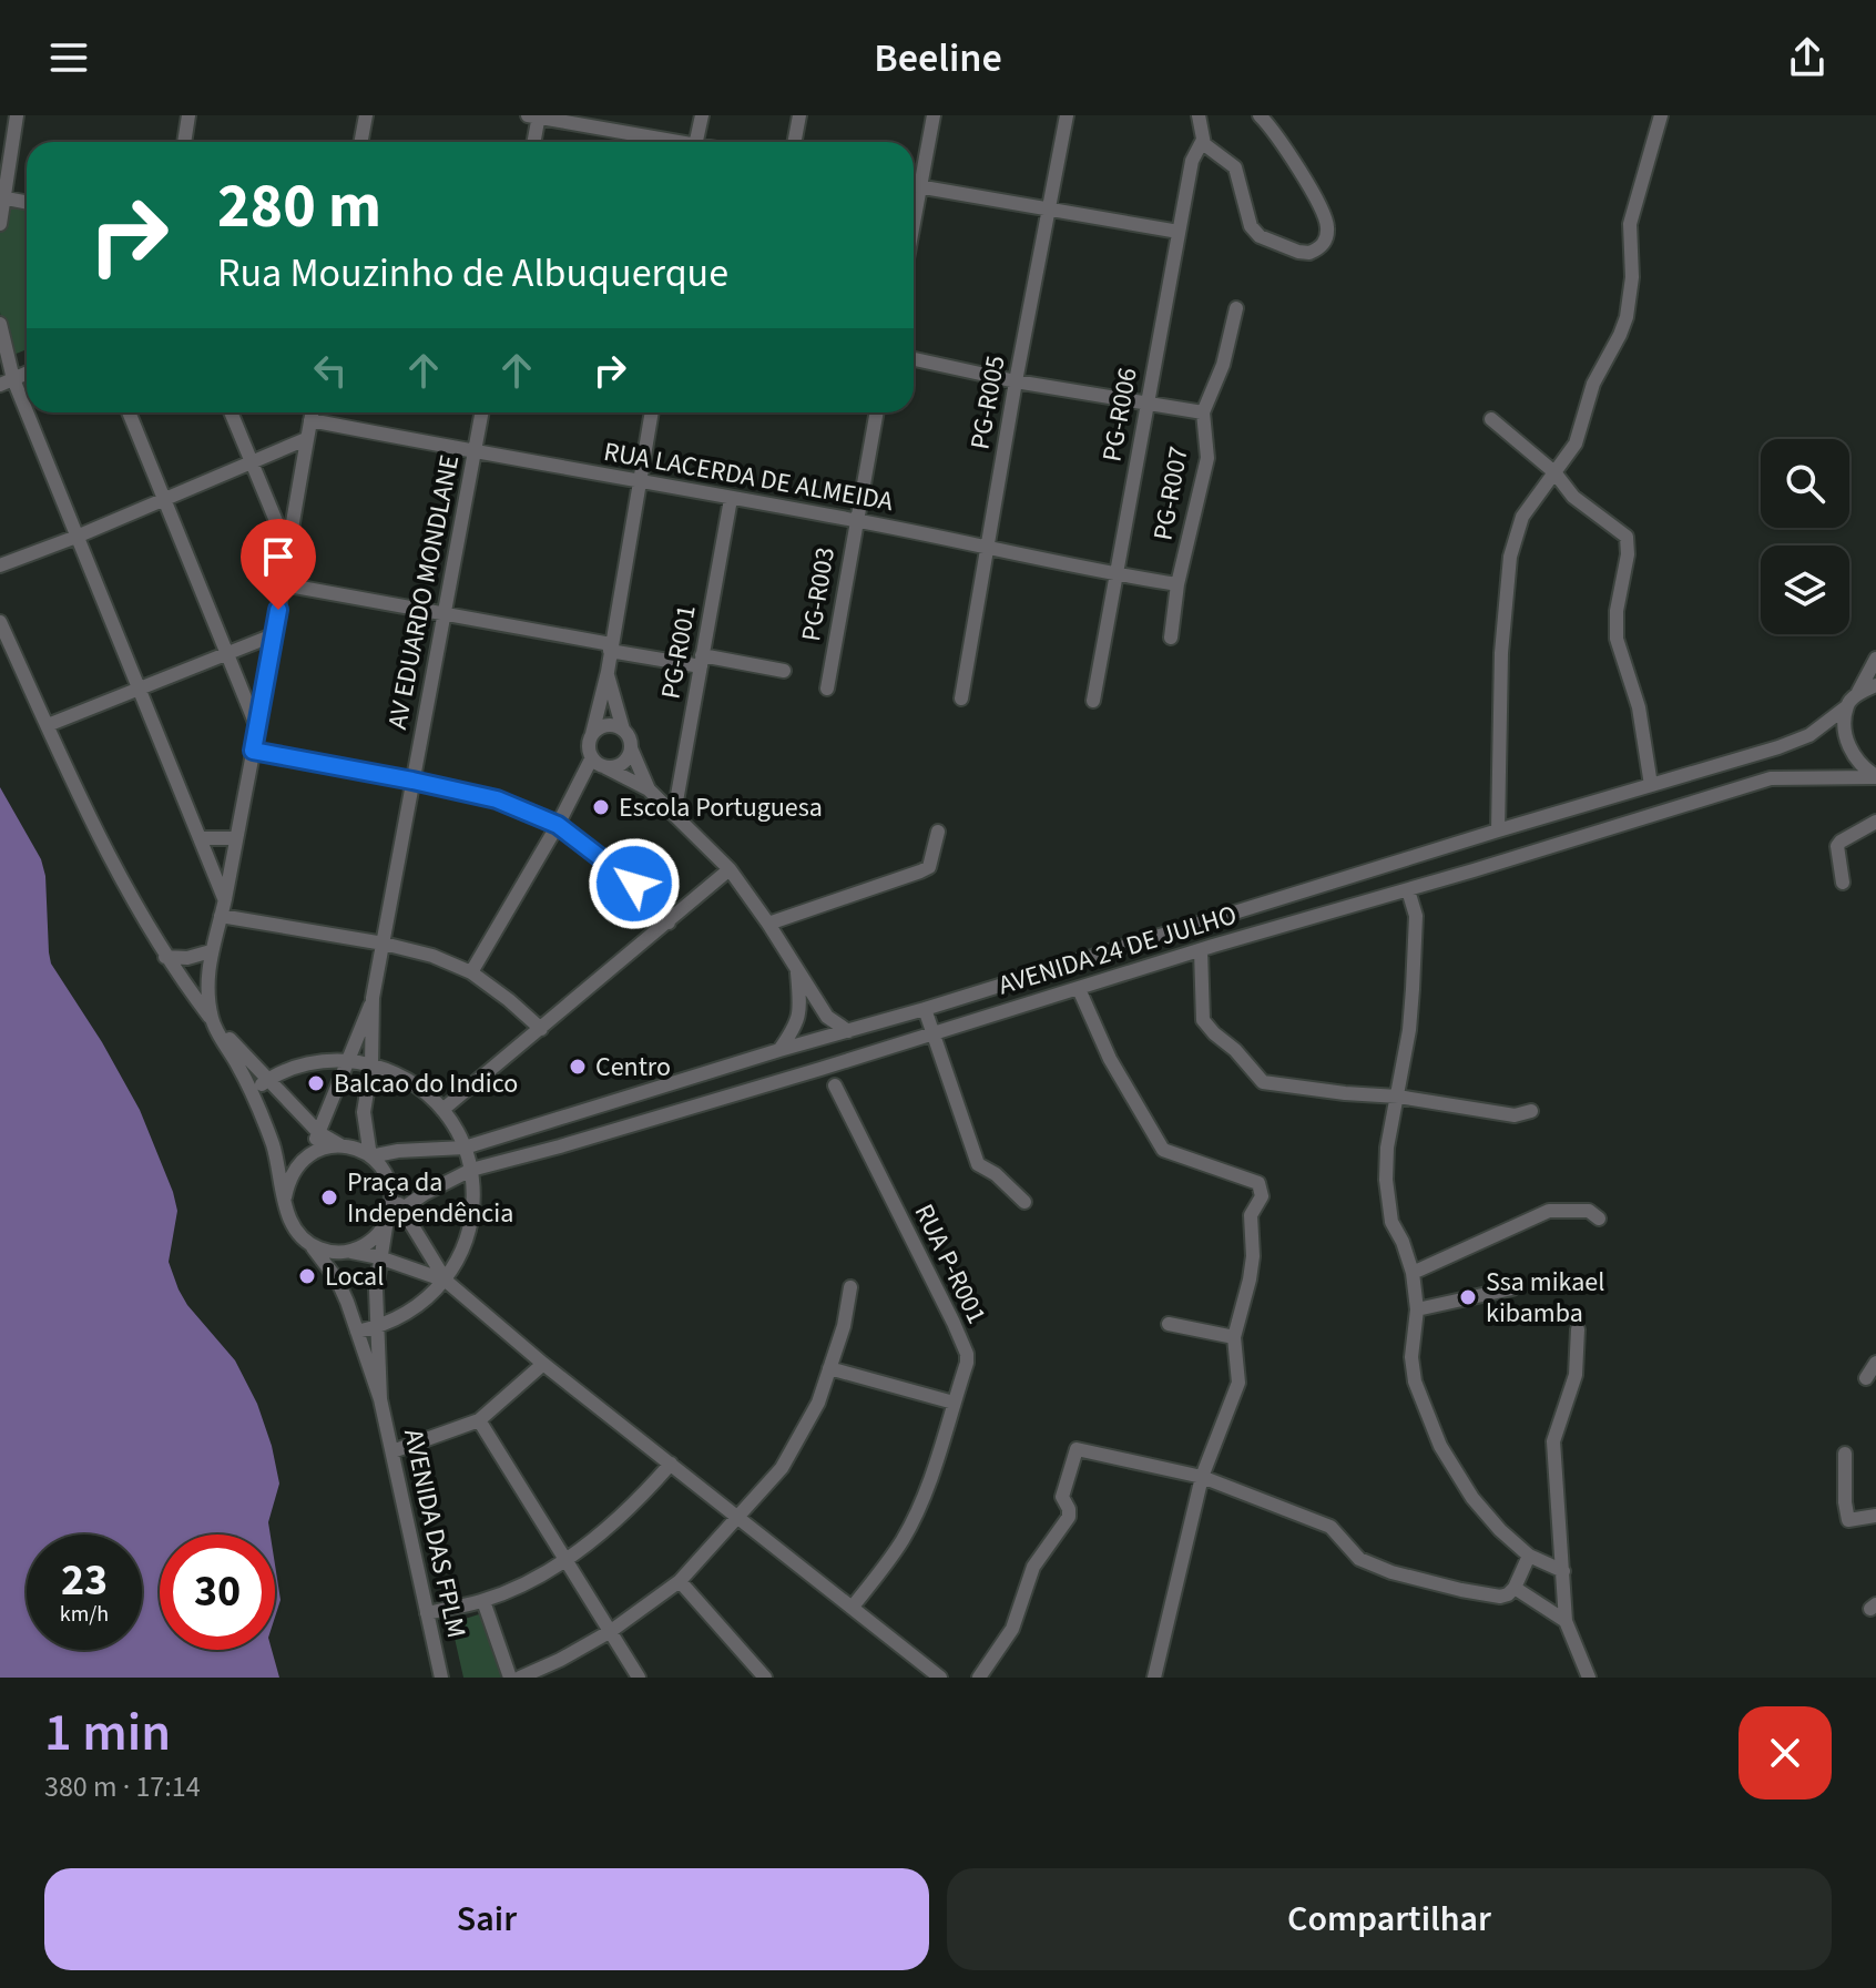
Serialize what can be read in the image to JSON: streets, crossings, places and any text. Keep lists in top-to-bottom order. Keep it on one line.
{"streets":{"street":["PG-R005","PG-R006","RUA LACERDA DE ALMEIDA","PG-R007","AV EDUARDO MONDLANE","PG-R003","PG-R001","AVENIDA 24 DE JULHO","RUA P-R001","AVENIDA DAS FPLM"]},"crossings":[["PG-R005","RUA LACERDA DE ALMEIDA"],["PG-R006","RUA LACERDA DE ALMEIDA"],["RUA LACERDA DE ALMEIDA","PG-R007"],["RUA LACERDA DE ALMEIDA","AV EDUARDO MONDLANE"],["RUA LACERDA DE ALMEIDA","PG-R003"],["RUA LACERDA DE ALMEIDA","PG-R001"],["AVENIDA 24 DE JULHO","AVENIDA DAS FPLM"]],"places":["Escola Portuguesa","Centro","Balcao do Indico","Praça da Independência","Local","Ssa mikael kibamba"],"page":{"header":"Beeline","turn":["280 m","Rua Mouzinho de Albuquerque"],"speed":"23 km/h","limit":"30","heading":["1 min","380 m · 17:14"],"buttons":["Sair","Compartilhar"]}}
